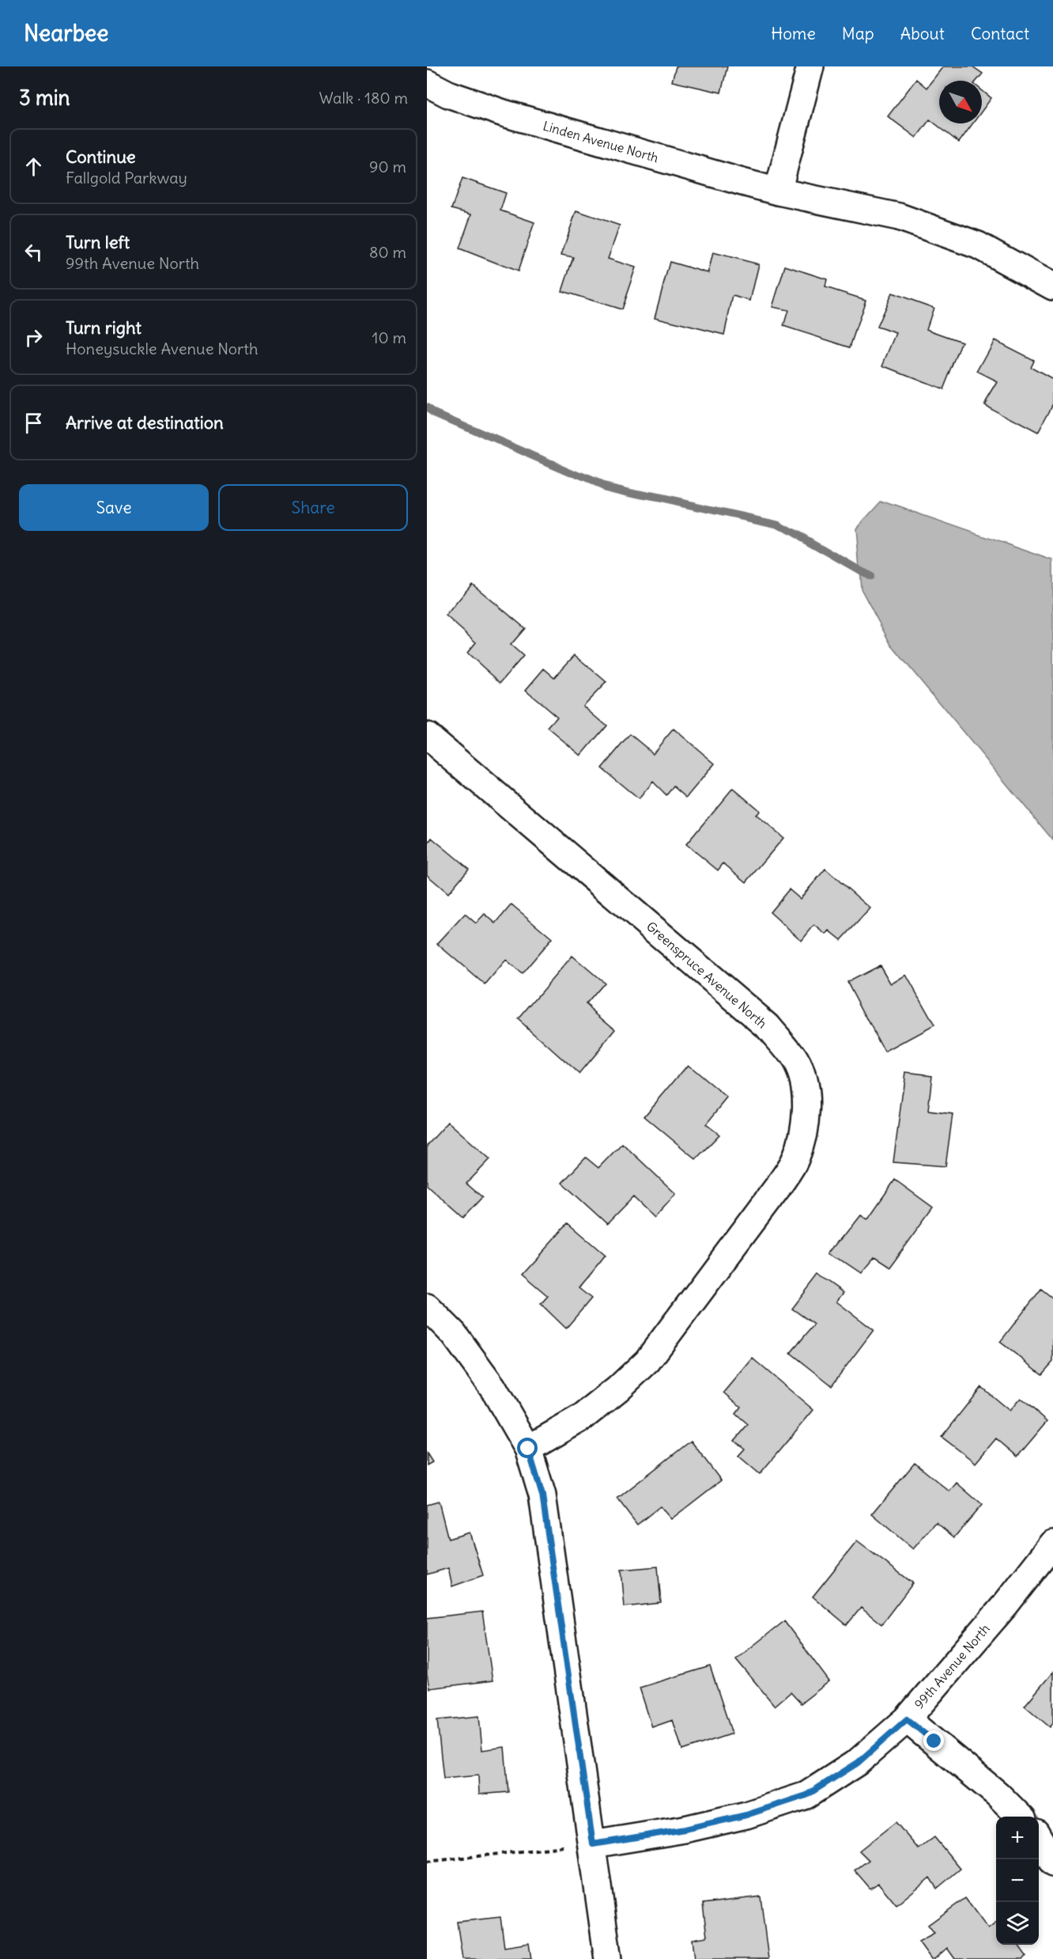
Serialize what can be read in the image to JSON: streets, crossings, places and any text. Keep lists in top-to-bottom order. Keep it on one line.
{"streets":{"street":["Linden Avenue North","Greenspruce Avenue North","99th Avenue North"]},"north":"bottom right","page":{"header":"Nearbee","nav":["Home","Map","About","Contact"],"heading":["3 min","Walk · 180 m"],"list":[["Continue","Fallgold Parkway","90 m"],["Turn left","99th Avenue North","80 m"],["Turn right","Honeysuckle Avenue North","10 m"],"Arrive at destination"],"buttons":["Save","Share"],"map_buttons":["+","−"]}}
